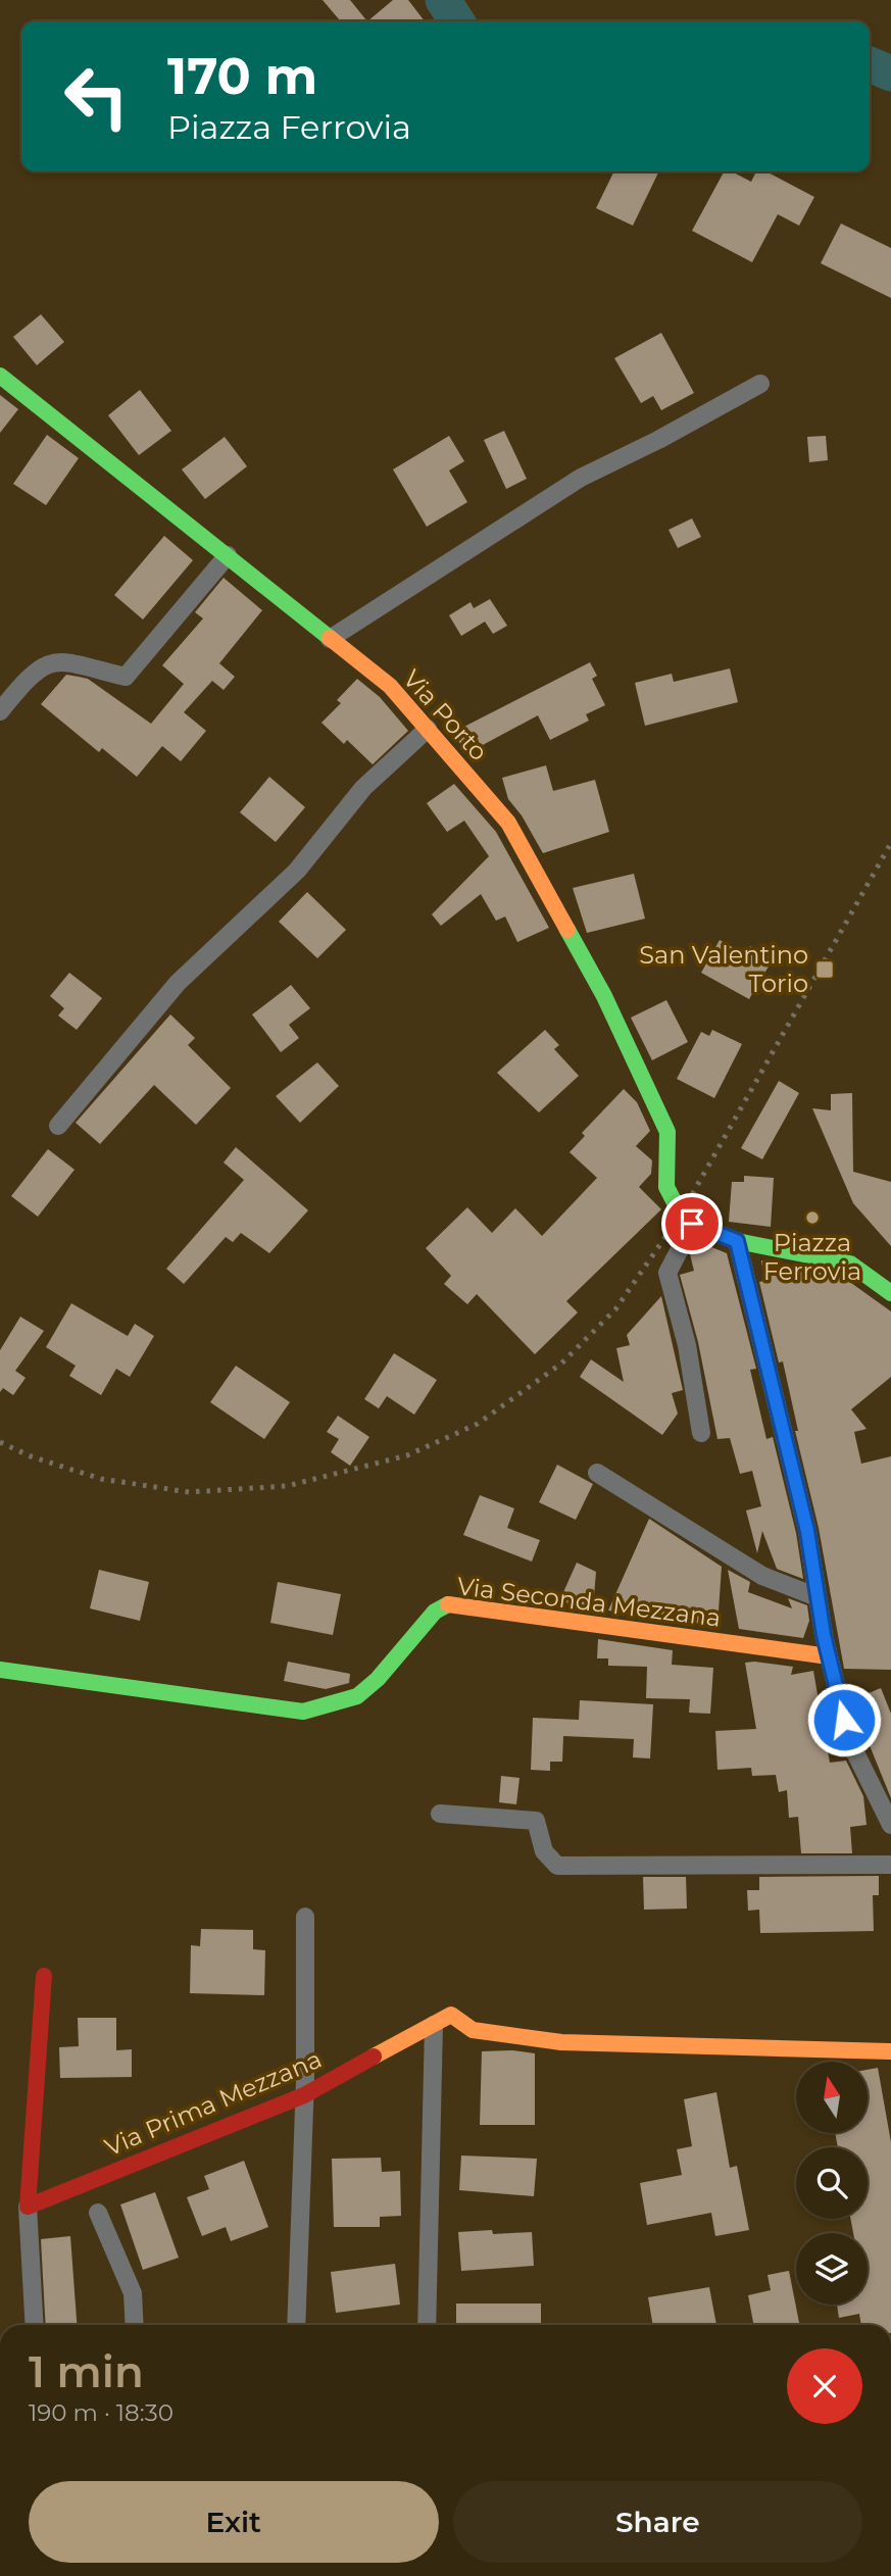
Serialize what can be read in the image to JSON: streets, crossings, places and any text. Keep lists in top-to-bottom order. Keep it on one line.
{"streets":{"street":["Via Porto","Via Seconda Mezzana","Via Prima Mezzana"]},"places":{"transit":["San Valentino Torio"],"other":["Piazza Ferrovia"]},"north":"top","page":{"turn":["170 m","Piazza Ferrovia"],"heading":["1 min","190 m · 18:30"],"buttons":["Exit","Share"]}}
